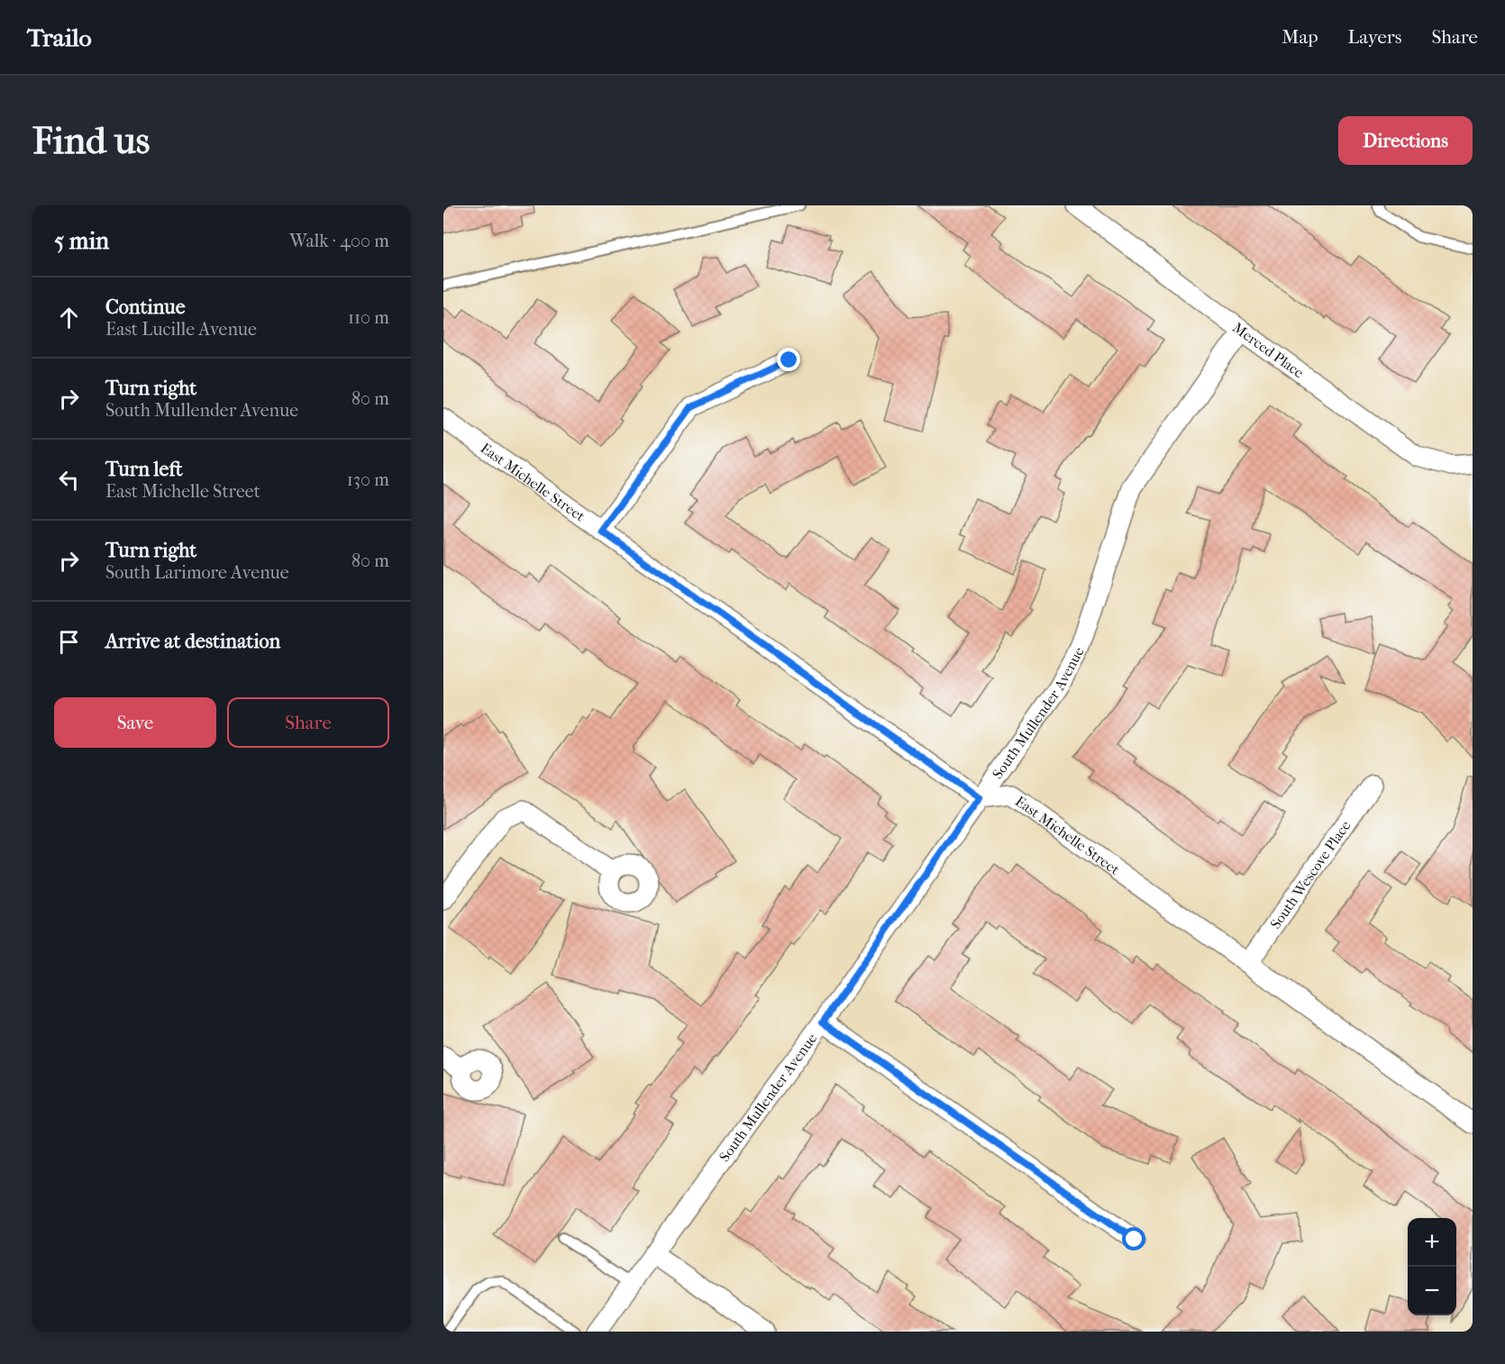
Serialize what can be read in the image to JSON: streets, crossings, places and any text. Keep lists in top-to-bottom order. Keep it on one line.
{"streets":{"street":["Merced Place","East Michelle Street","South Mullender Avenue","South Wescove Place"]},"crossings":[["Merced Place","South Mullender Avenue"],["East Michelle Street","South Mullender Avenue"],["East Michelle Street","South Wescove Place"]],"page":{"header":"Trailo","nav":["Map","Layers","Share"],"buttons":["Directions",["Save","Share"]],"title":"Find us","heading":["5 min","Walk · 400 m"],"list":[["Continue","East Lucille Avenue","110 m"],["Turn right","South Mullender Avenue","80 m"],["Turn left","East Michelle Street","130 m"],["Turn right","South Larimore Avenue","80 m"],"Arrive at destination"],"map_buttons":["+","−"]}}
